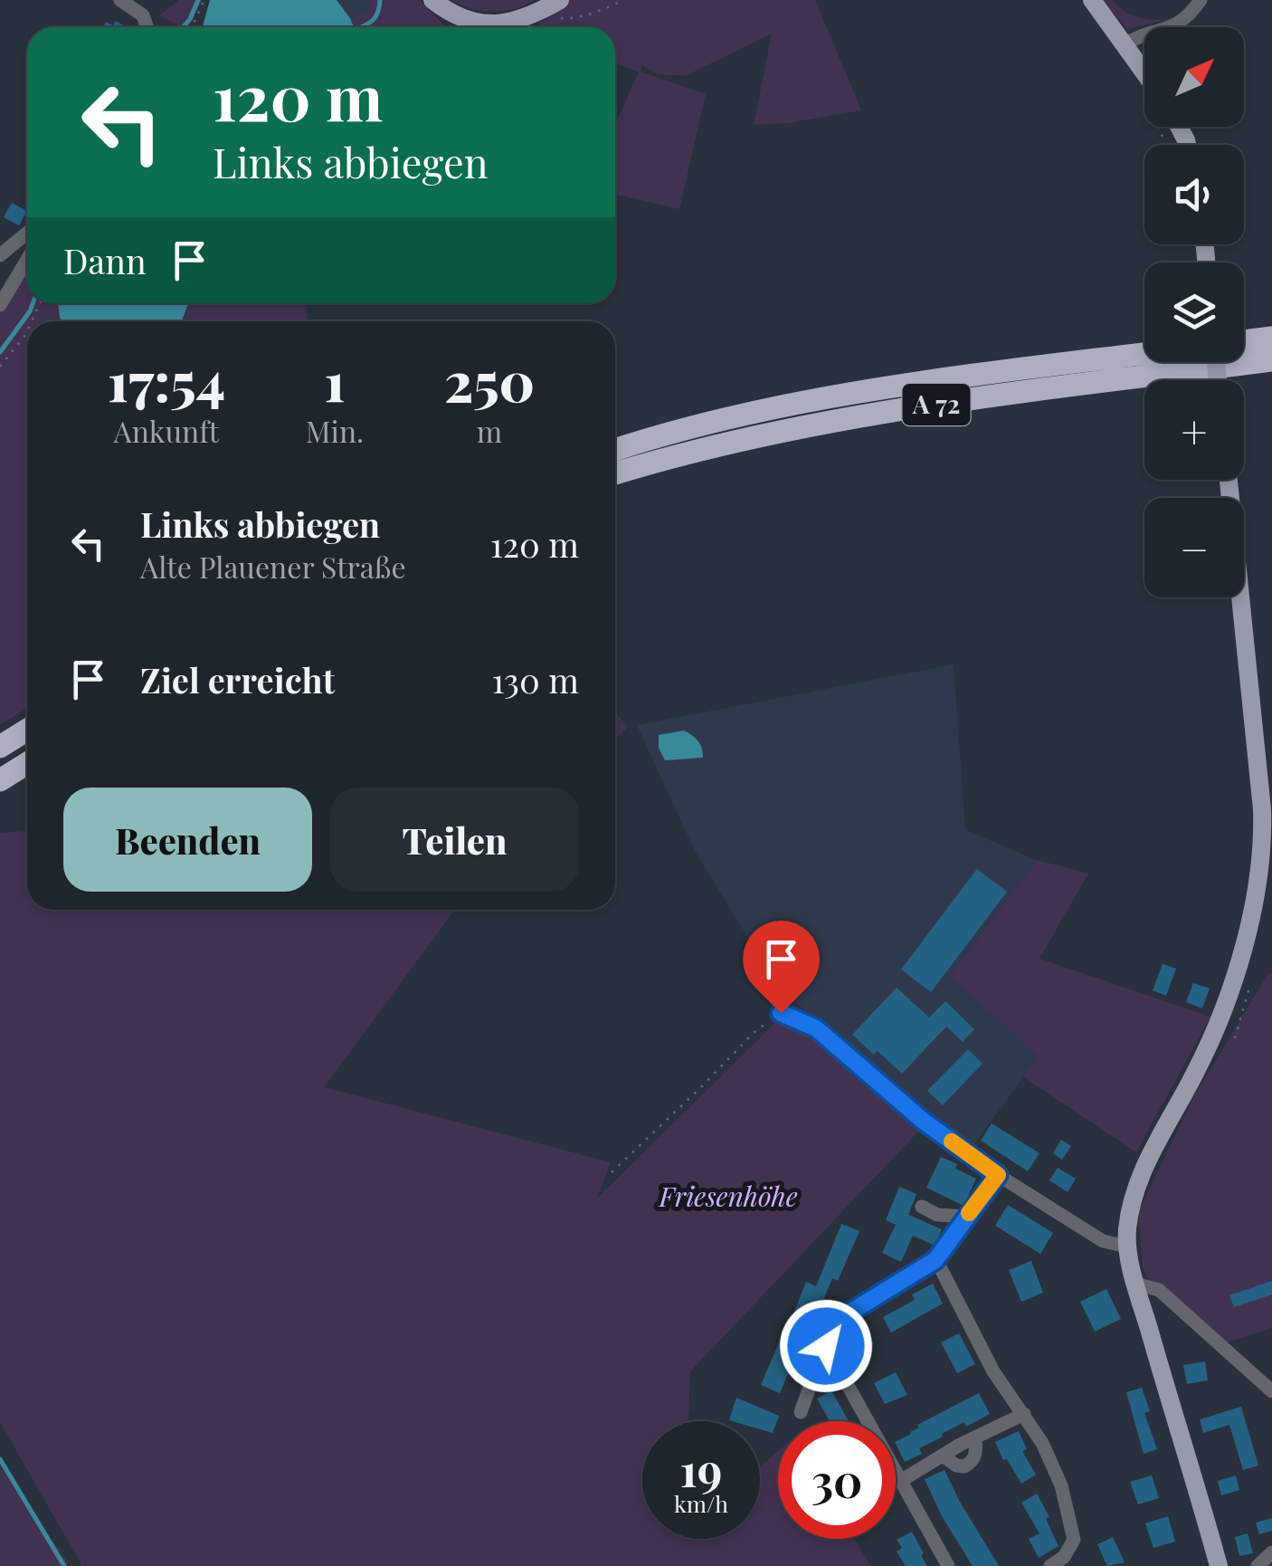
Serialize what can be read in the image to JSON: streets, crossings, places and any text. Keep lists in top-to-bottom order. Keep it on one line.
{"streets":{"highway":["A 72"]},"parks":["Friesenhöhe"],"north":"top right","page":{"map_buttons":["+","−"],"turn":["120 m","Links abbiegen"],"then":"Dann","eta":["17:54","Ankunft","1","Min.","250","m"],"list":[{"name":"Links abbiegen","note":"Alte Plauener Straße","value":"120 m"},{"name":"Ziel erreicht","value":"130 m"}],"buttons":["Beenden","Teilen"],"speed":"19 km/h","limit":"30"}}
